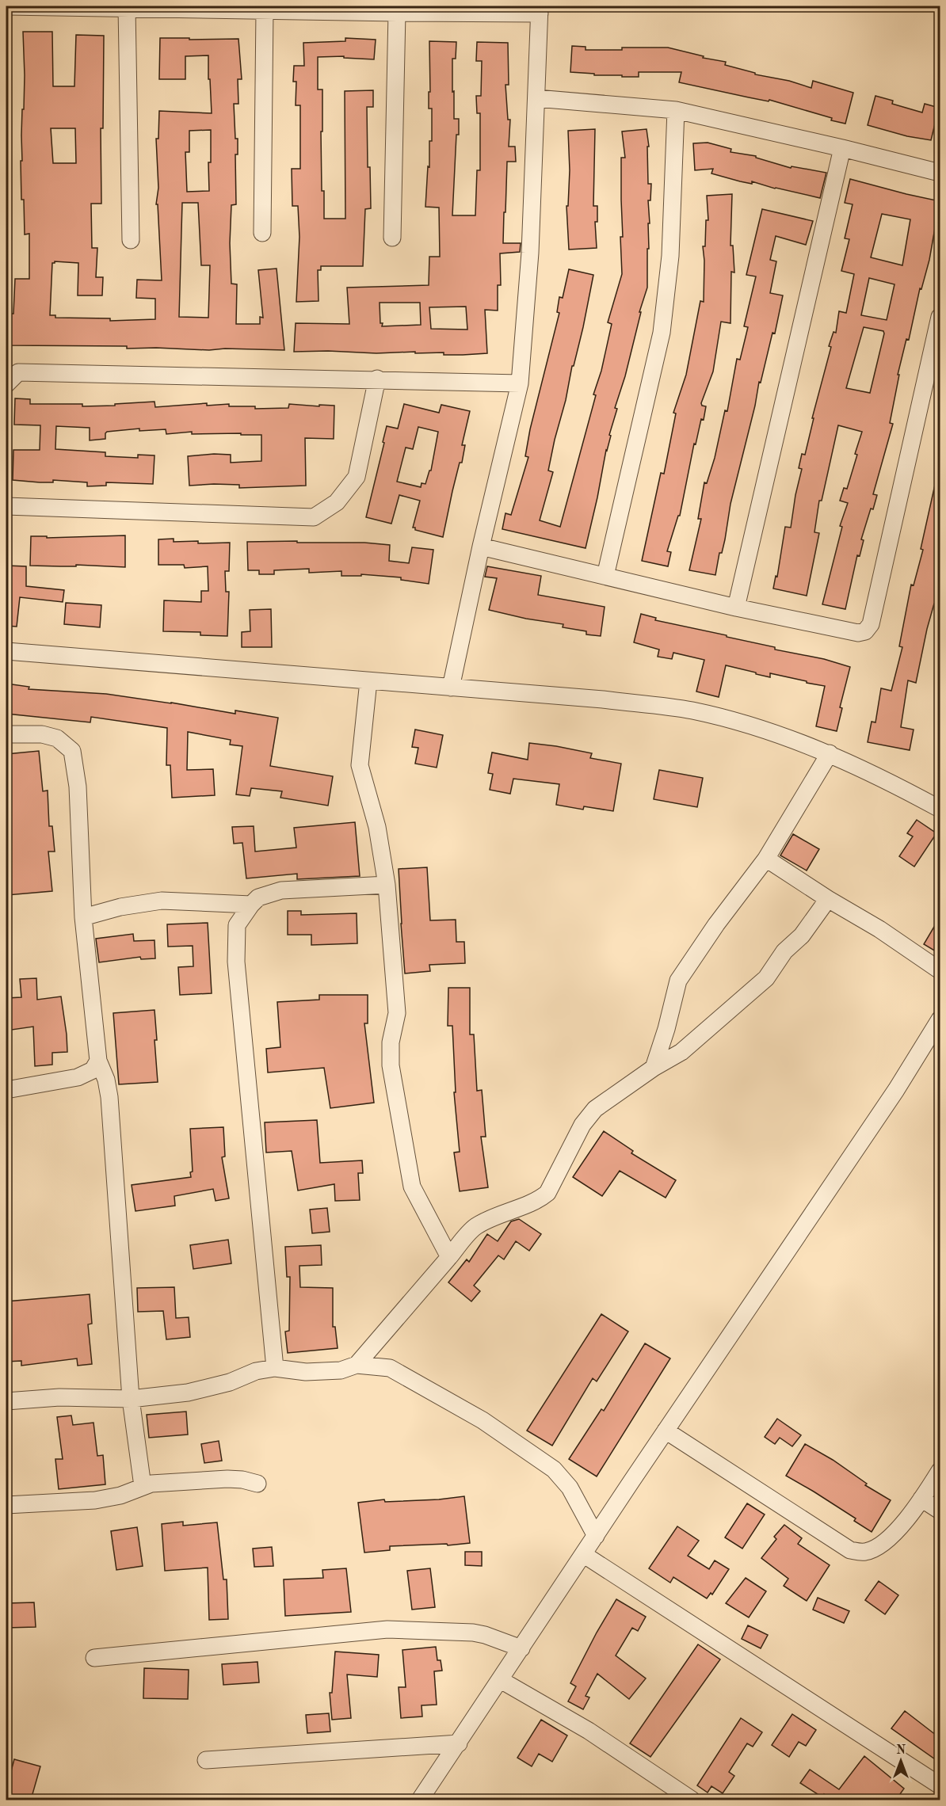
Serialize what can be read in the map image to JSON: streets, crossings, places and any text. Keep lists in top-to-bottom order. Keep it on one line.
{"north":"top"}
